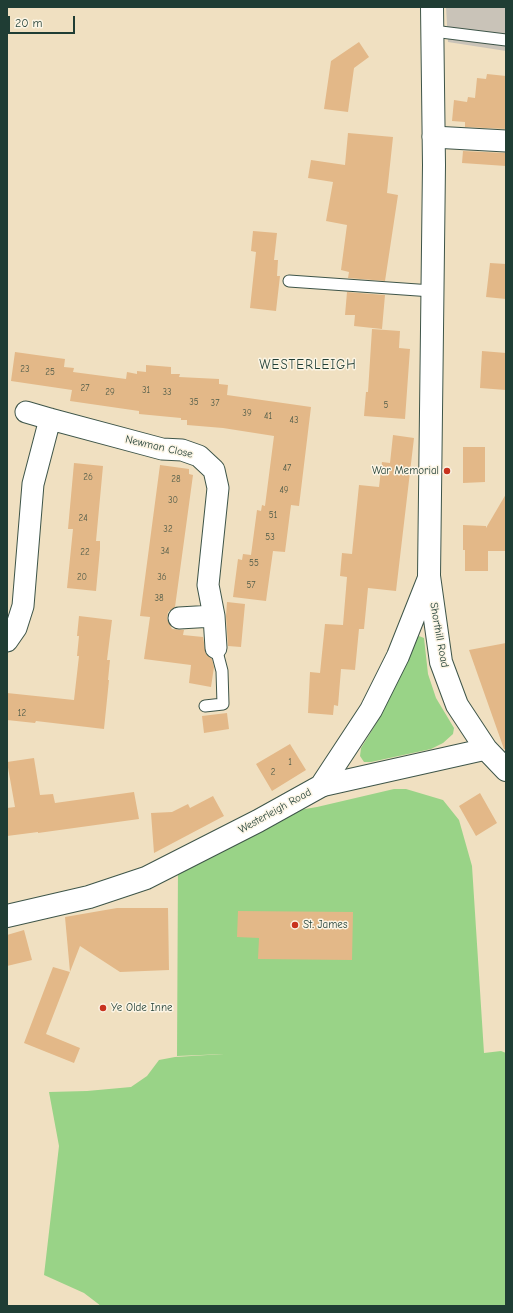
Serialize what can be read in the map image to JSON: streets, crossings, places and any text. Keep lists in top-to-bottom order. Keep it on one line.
{"streets":{"street":["Newman Close","Shorthill Road","Westerleigh Road"]},"crossings":[["Shorthill Road","Westerleigh Road"]],"districts":["WESTERLEIGH"],"places":["War Memorial","St. James","Ye Olde Inne"],"house_numbers":["23","25","27","31","29","33","35","37","5","39","41","43","47","26","28","49","30","51","24","32","53","34","22","55","20","36","57","38","12","1","2"],"scale_bar":"20 m"}
